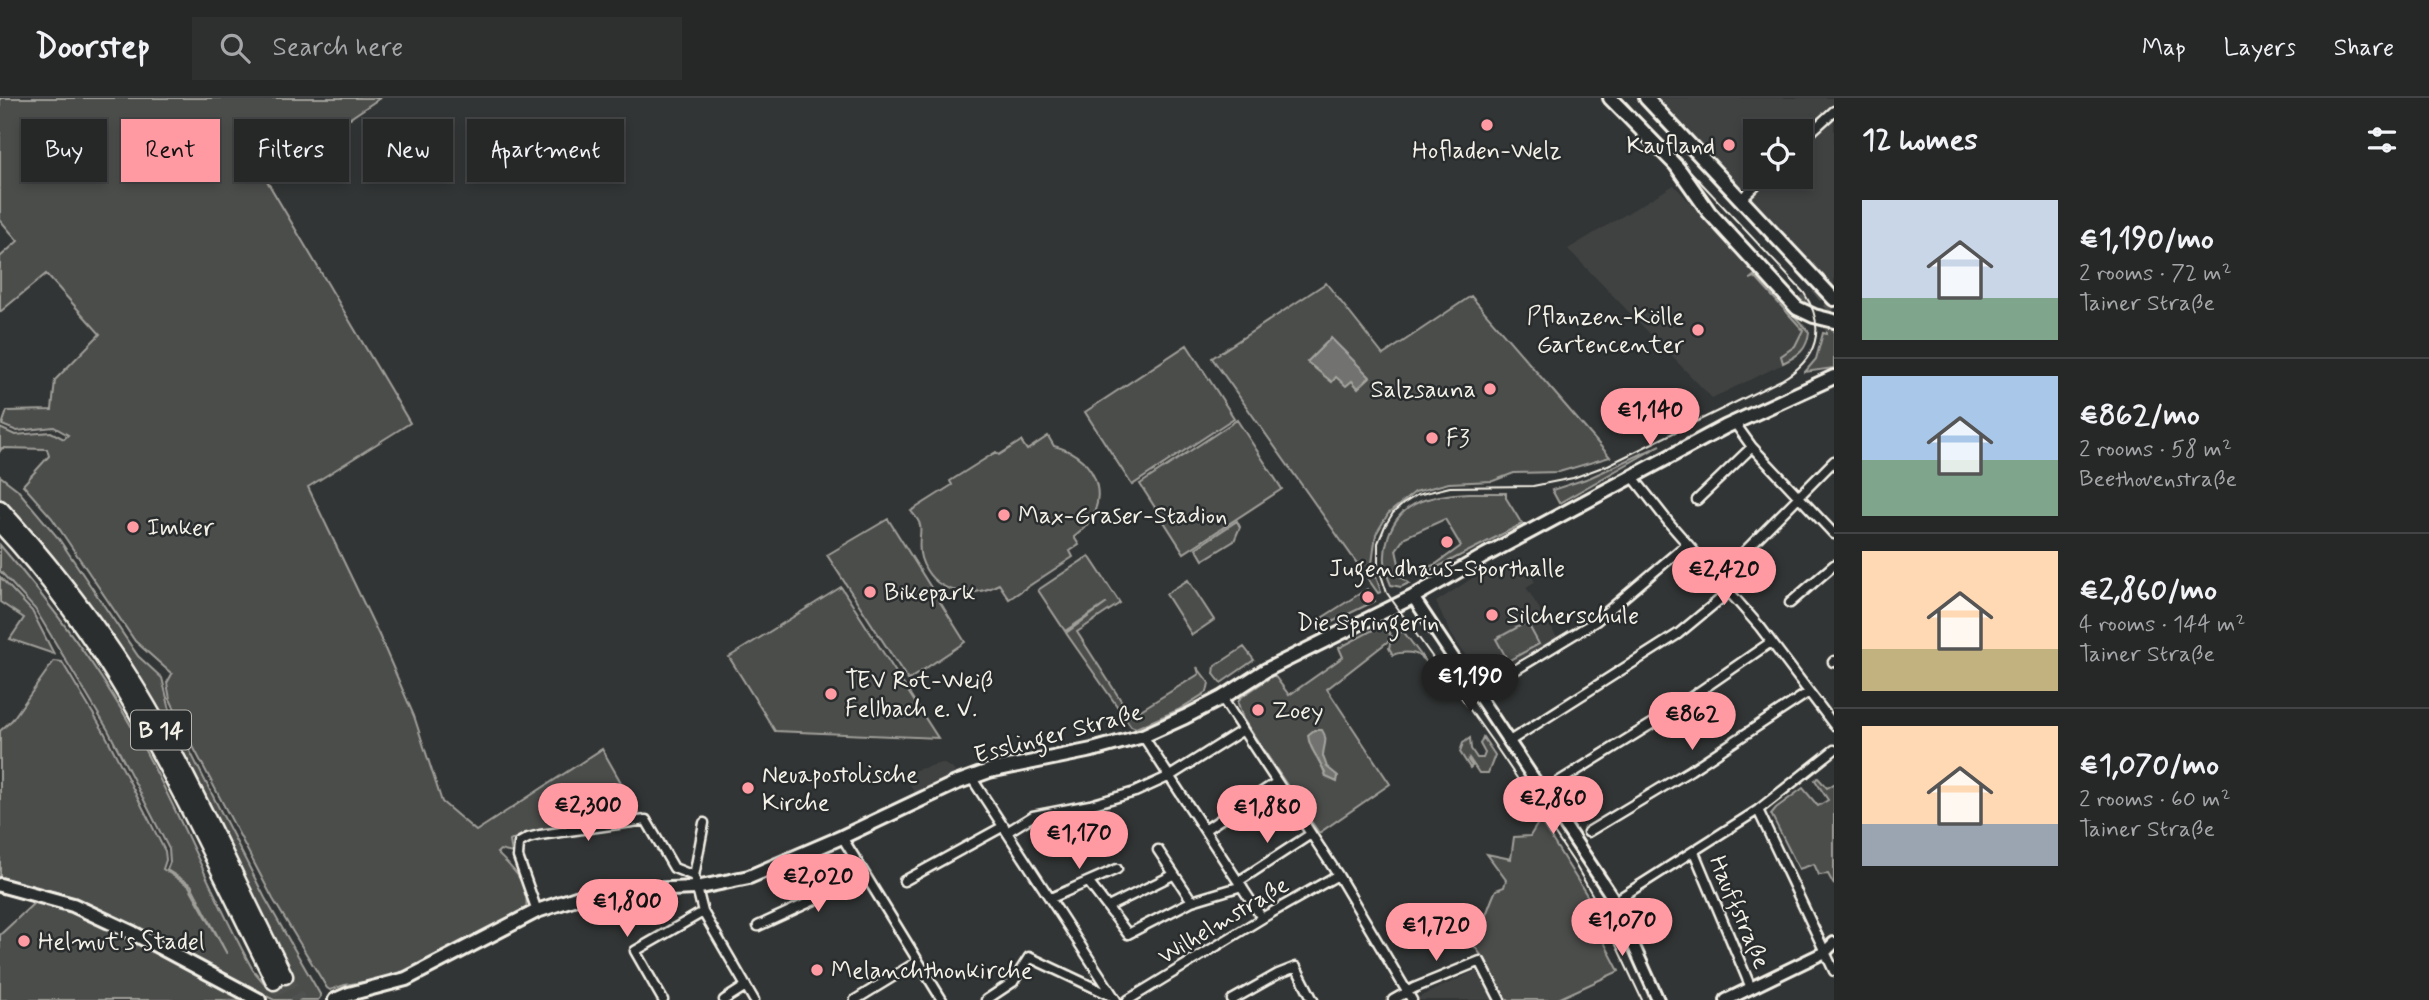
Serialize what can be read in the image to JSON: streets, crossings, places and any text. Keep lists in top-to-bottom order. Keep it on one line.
{"streets":{"highway":["B 14"],"main road":["Esslinger Straße"],"street":["Hauffstraße","Wilhelmstraße"]},"places":["Hofladen-Welz","Kaufland","Pflanzen-Kölle Gartencenter","Salzsauna","F3","Max-Graser-Stadion","Imker","Jugendhaus-Sporthalle","Bikepark","Die Springerin","Silcherschule","TEV Rot-Weiß Fellbach e. V.","Zoey","Neuapostolische Kirche","Helmut's Stadel","Melanchthonkirche"],"page":{"header":"Doorstep","search":"Search here","nav":["Map","Layers","Share"],"heading":"12 homes","chip":["Buy","Rent","Filters","New","Apartment"],"list":[{"name":"€1,190/mo","note":"2 rooms · 72 m² · Tainer Straße"},{"name":"€862/mo","note":"2 rooms · 58 m² · Beethovenstraße"},{"name":"€2,860/mo","note":"4 rooms · 144 m² · Tainer Straße"},{"name":"€1,070/mo","note":"2 rooms · 60 m² · Tainer Straße"}],"price":["€1,140","€2,420","€1,190","€862","€2,860","€2,300","€1,880","€1,170","€2,020","€1,800","€1,070","€1,720"]}}
